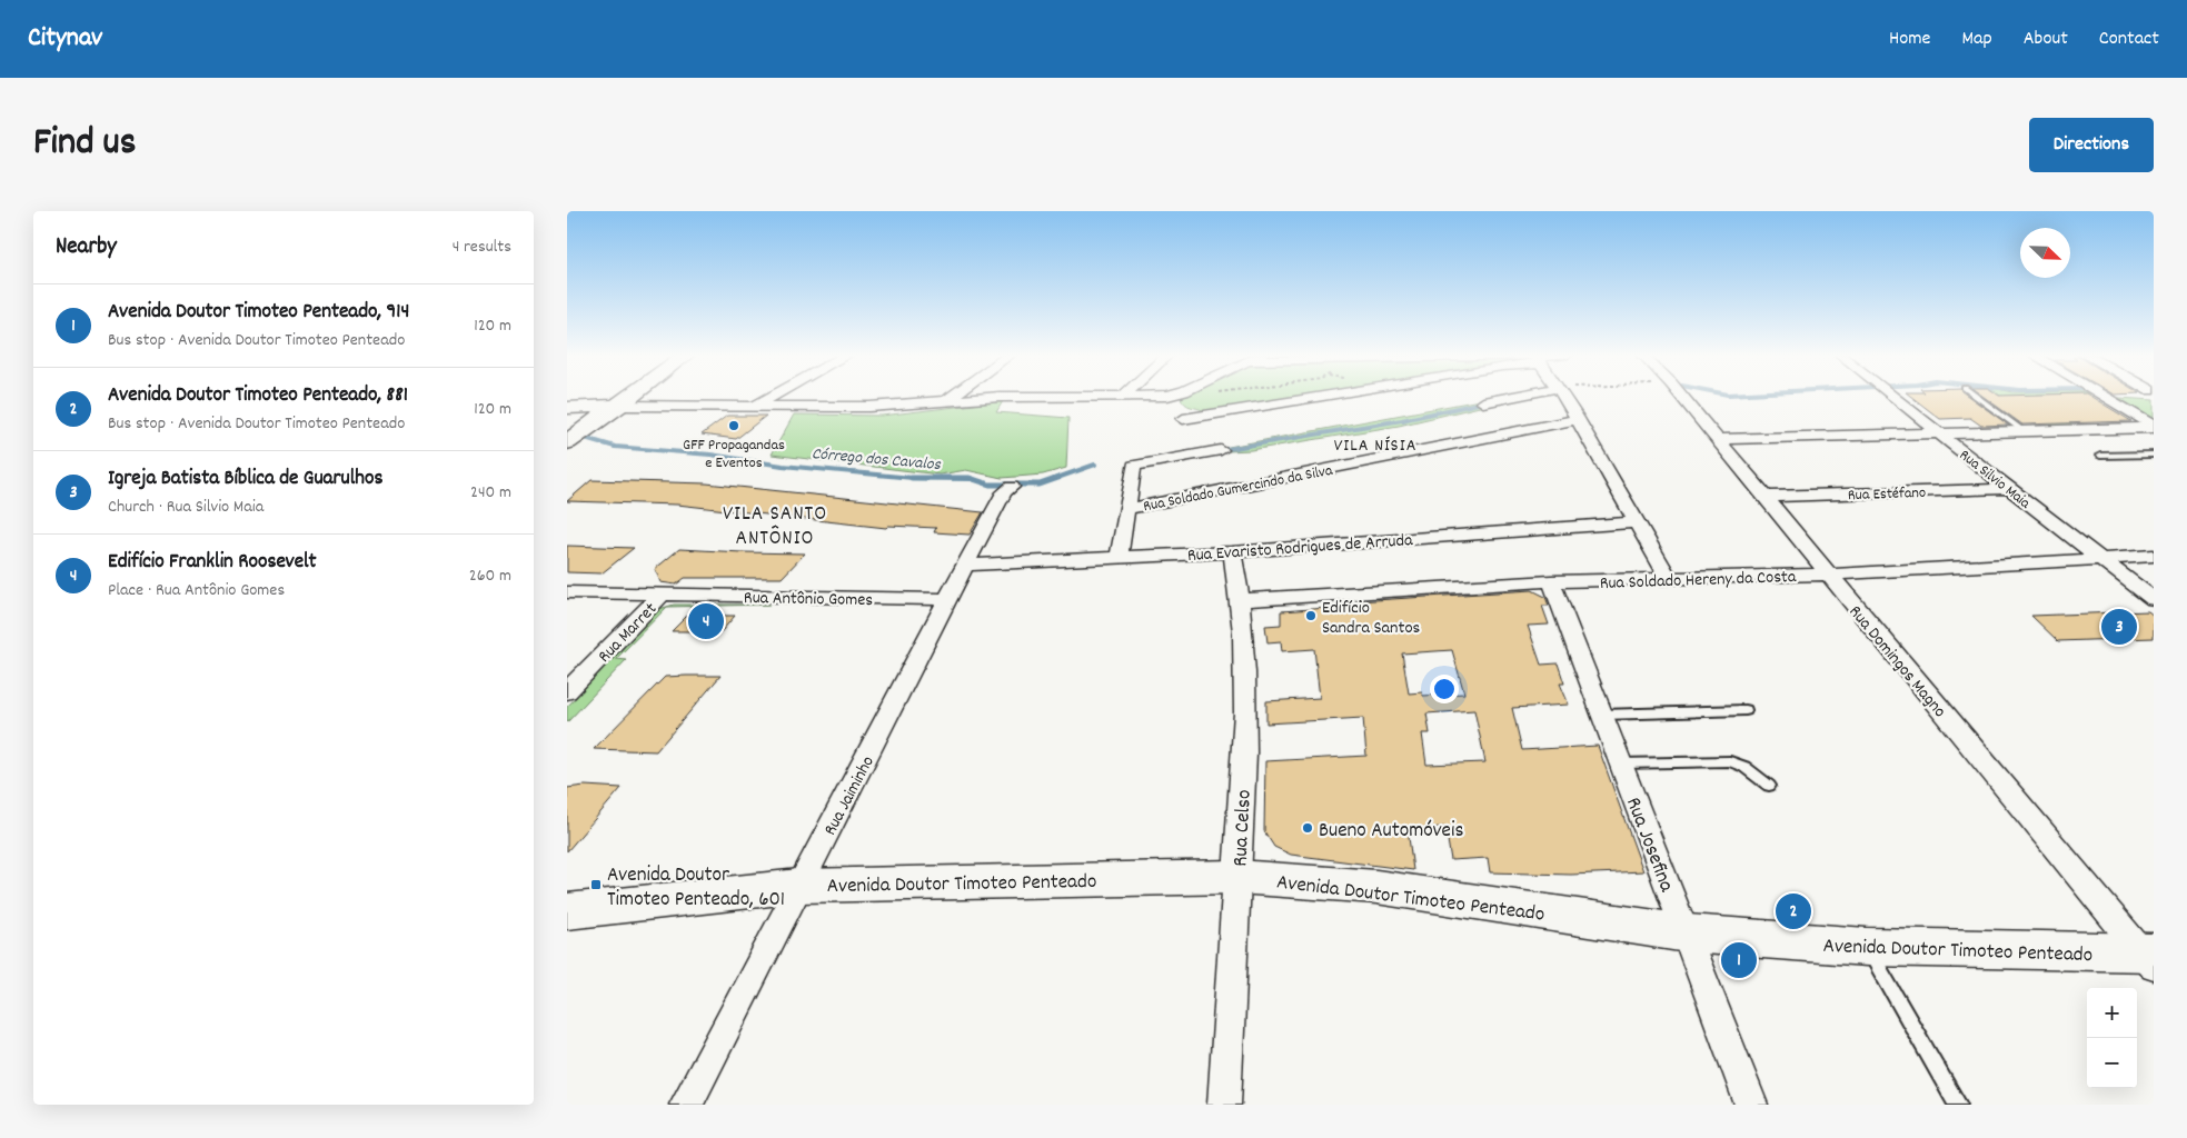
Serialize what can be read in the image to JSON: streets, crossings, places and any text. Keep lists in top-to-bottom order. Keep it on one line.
{"streets":{"main road":["Avenida Doutor Timoteo Penteado"],"street":["Rua Silvio Maia","Rua Soldado Gumercindo da Silva","Rua Estéfano","Rua Evaristo Rodrigues de Arruda","Rua Soldado Hereny da Costa","Rua Antônio Gomes","Rua Marret","Rua Domingos Magno","Rua Jaiminho","Rua Celso","Rua Josefina"]},"crossings":[["Rua Silvio Maia","Rua Estéfano"],["Rua Silvio Maia","Rua Soldado Hereny da Costa"],["Rua Estéfano","Rua Domingos Magno"],["Rua Evaristo Rodrigues de Arruda","Rua Jaiminho"],["Rua Evaristo Rodrigues de Arruda","Rua Celso"],["Rua Soldado Hereny da Costa","Rua Domingos Magno"],["Rua Soldado Hereny da Costa","Rua Celso"],["Rua Soldado Hereny da Costa","Rua Josefina"],["Rua Antônio Gomes","Rua Marret"],["Rua Antônio Gomes","Rua Jaiminho"],["Rua Domingos Magno","Avenida Doutor Timoteo Penteado"],["Rua Jaiminho","Avenida Doutor Timoteo Penteado"],["Rua Celso","Avenida Doutor Timoteo Penteado"],["Rua Josefina","Avenida Doutor Timoteo Penteado"]],"districts":["VILA NÍSIA","VILA SANTO ANTÔNIO"],"water":["Córrego dos Cavalos"],"places":{"other":["GFF Propagandas e Eventos","Edifício Sandra Santos","Bueno Automóveis"],"transit":["Avenida Doutor Timoteo Penteado, 601"]},"north":"bottom right","page":{"header":"Citynav","nav":["Home","Map","About","Contact"],"title":"Find us","buttons":"Directions","heading":["Nearby","4 results"],"list":[{"mark":"1","name":"Avenida Doutor Timoteo Penteado, 914","note":"Bus stop · Avenida Doutor Timoteo Penteado","value":"120 m"},{"mark":"2","name":"Avenida Doutor Timoteo Penteado, 881","note":"Bus stop · Avenida Doutor Timoteo Penteado","value":"120 m"},{"mark":"3","name":"Igreja Batista Bíblica de Guarulhos","note":"Church · Rua Silvio Maia","value":"240 m"},{"mark":"4","name":"Edifício Franklin Roosevelt","note":"Place · Rua Antônio Gomes","value":"260 m"}],"pins":["4","3","2","1"],"map_buttons":["+","−"]}}
